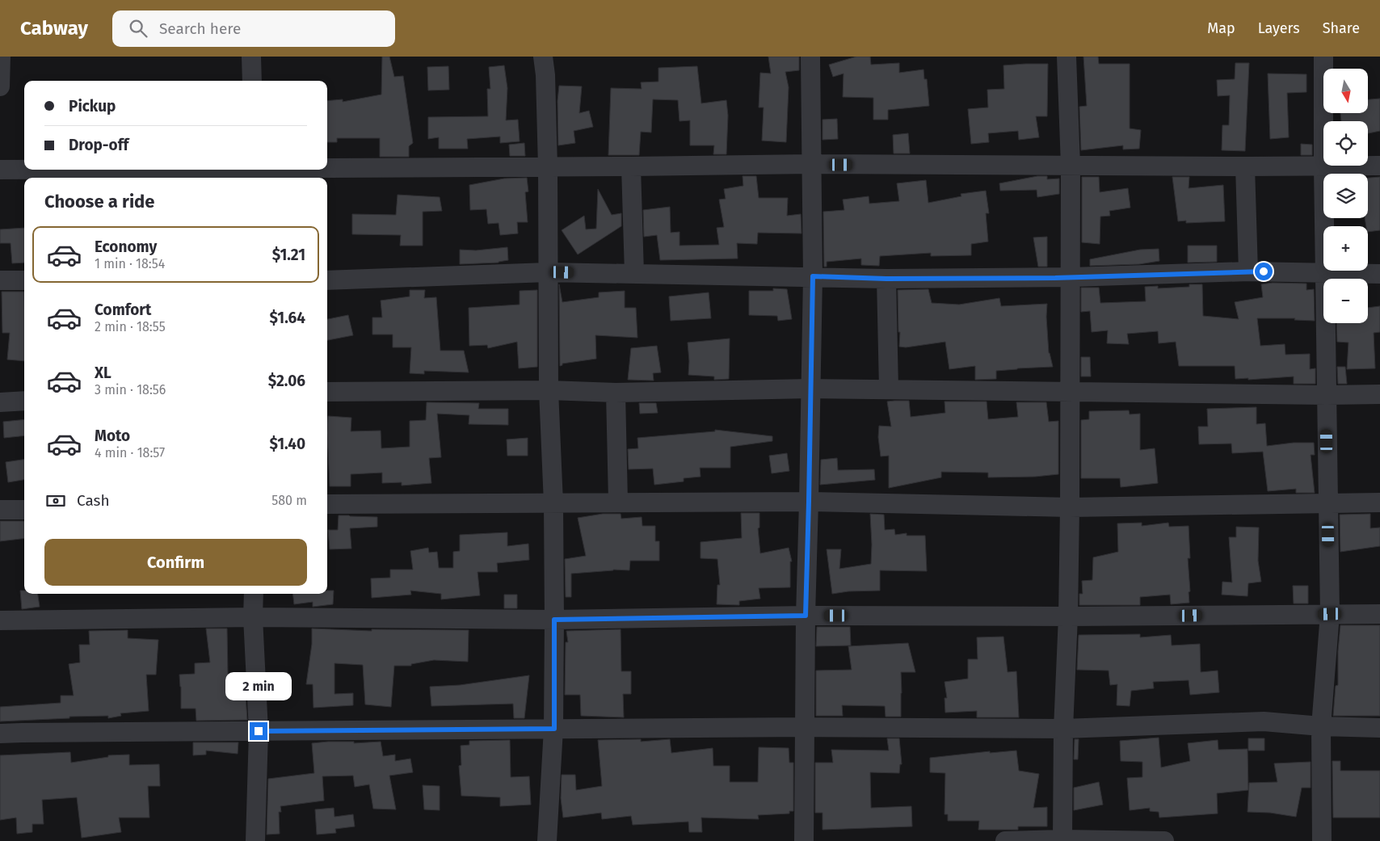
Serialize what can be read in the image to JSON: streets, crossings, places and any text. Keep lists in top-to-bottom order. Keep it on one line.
{"north":"bottom","page":{"header":"Cabway","search":"Search here","nav":["Map","Layers","Share"],"map_buttons":["+","−"],"banner":["Pickup","Drop-off"],"heading":"Choose a ride","list":[{"name":"Economy","note":"1 min · 18:54","value":"$1.21"},{"name":"Comfort","note":"2 min · 18:55","value":"$1.64"},{"name":"XL","note":"3 min · 18:56","value":"$2.06"},{"name":"Moto","note":"4 min · 18:57","value":"$1.40"}],"pay":["Cash","580 m"],"buttons":"Confirm","bubble":"2 min"}}
